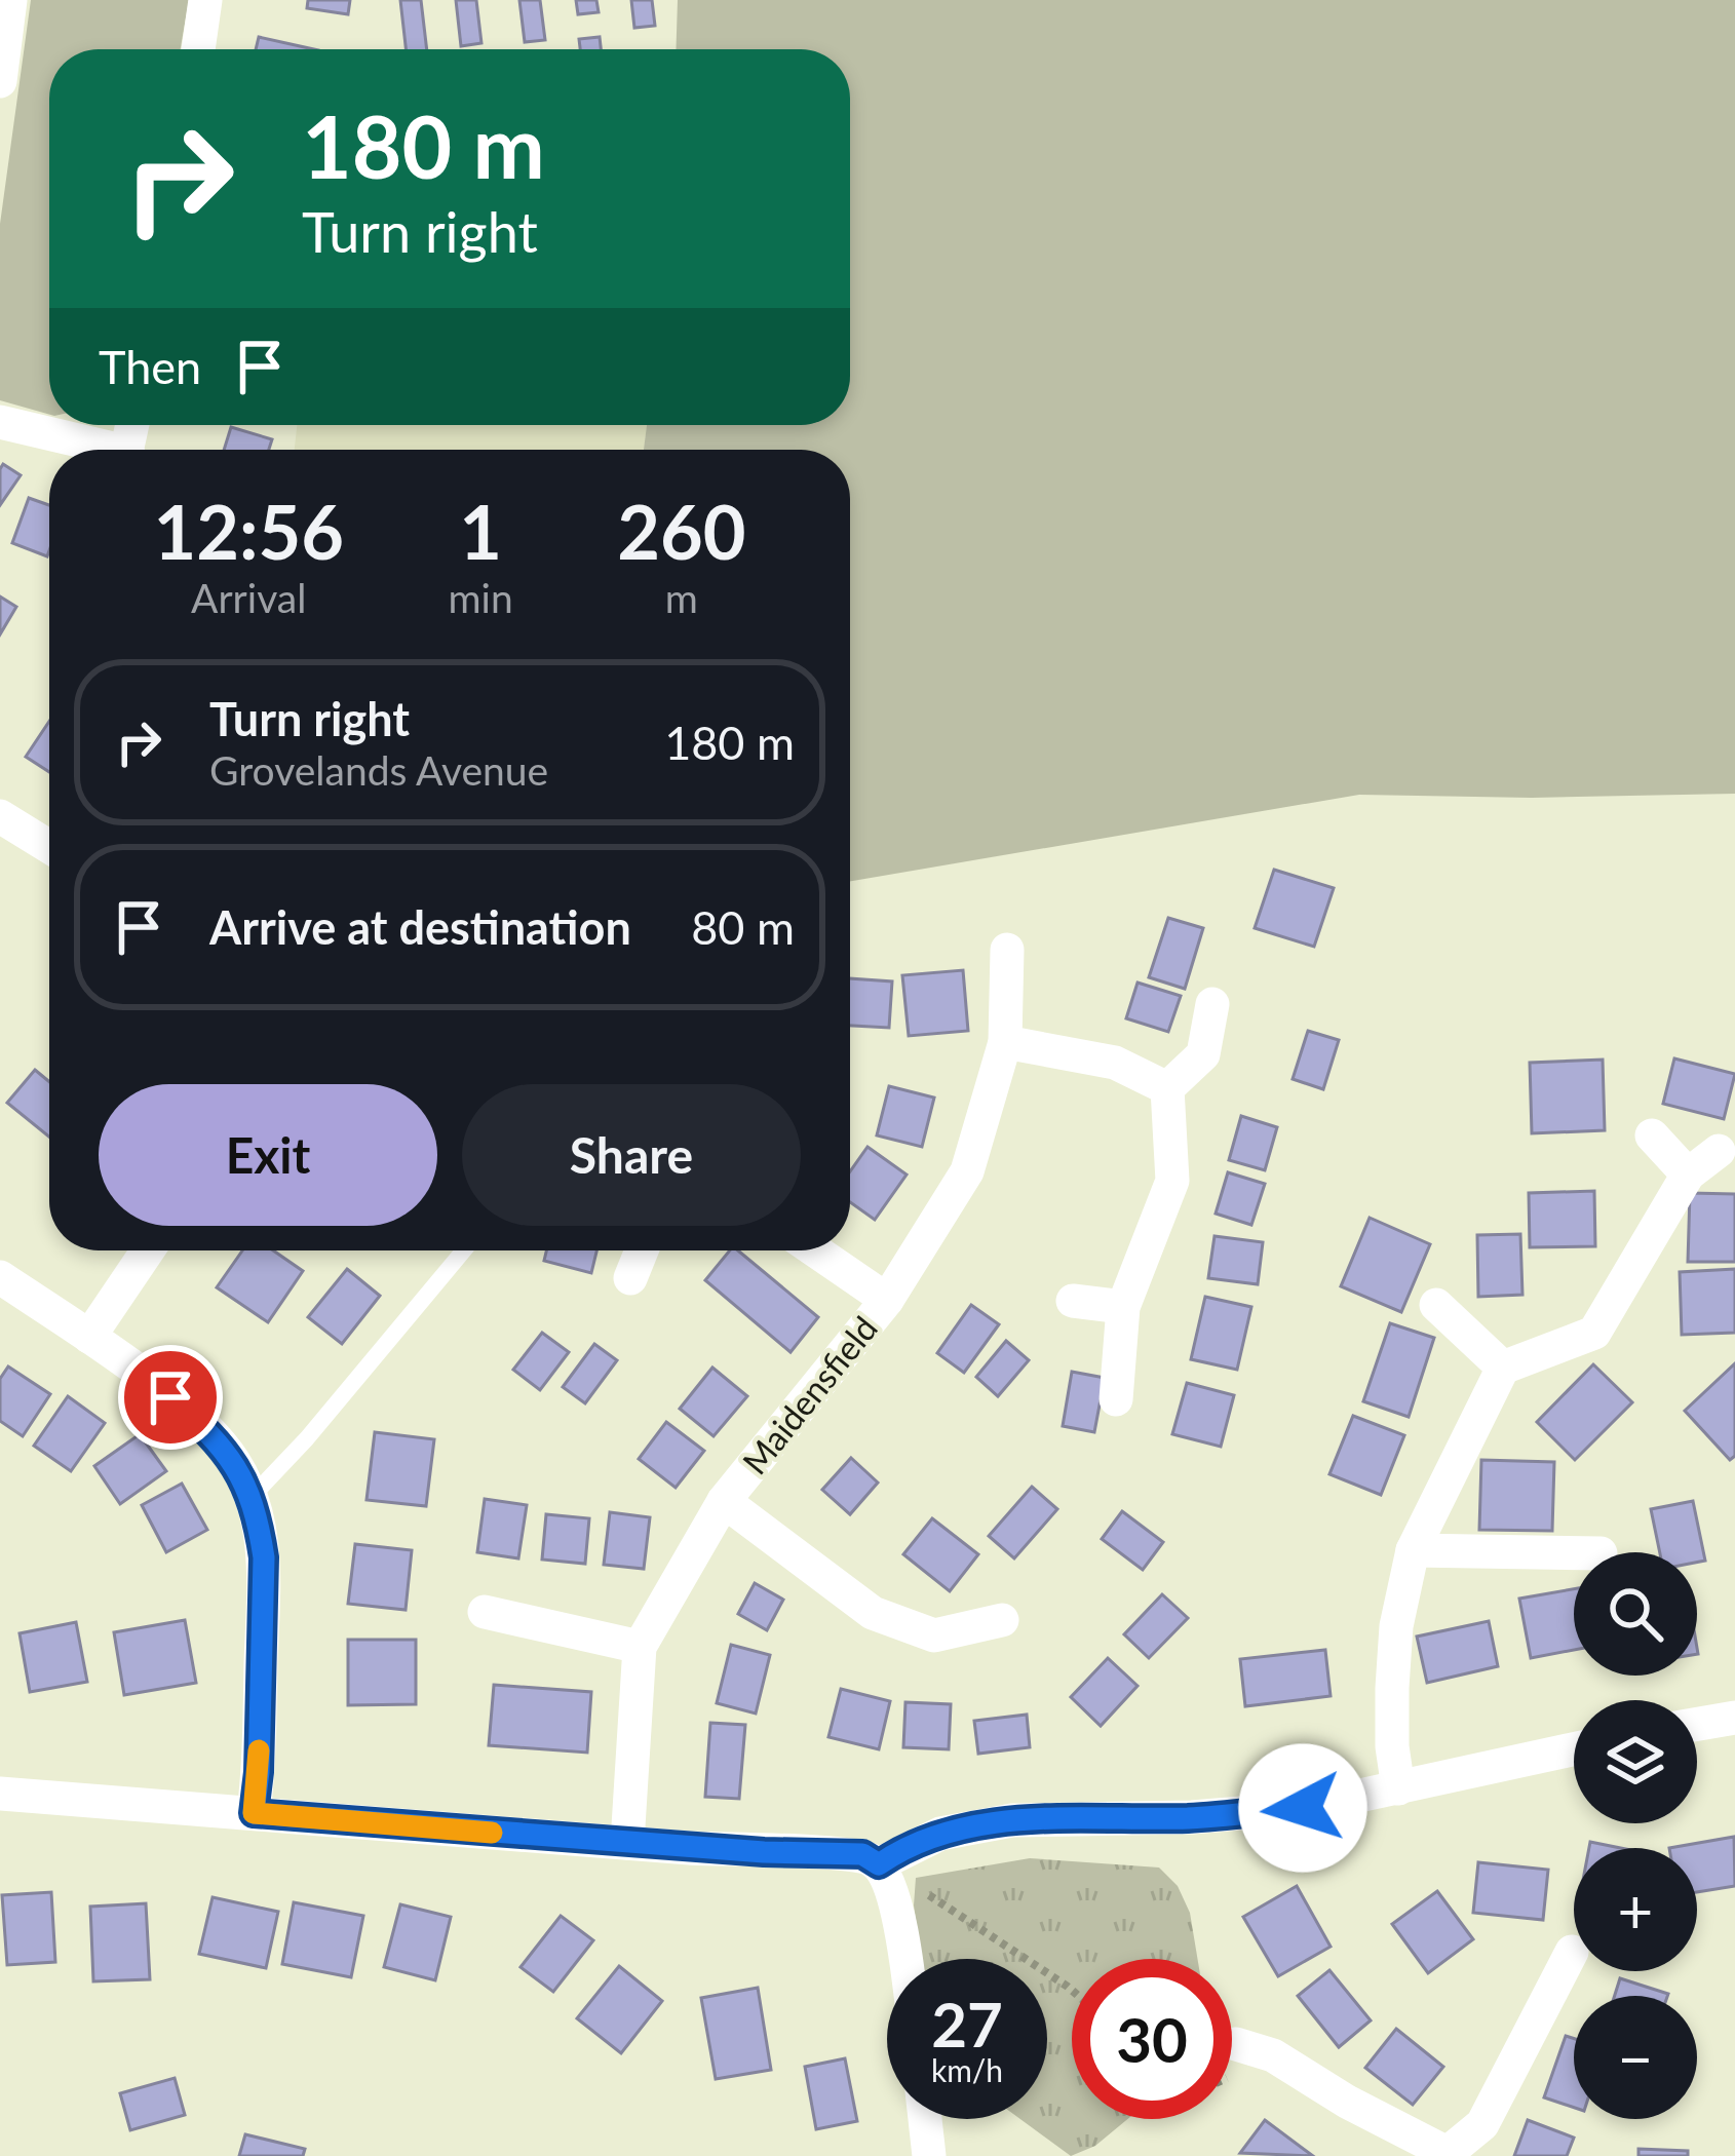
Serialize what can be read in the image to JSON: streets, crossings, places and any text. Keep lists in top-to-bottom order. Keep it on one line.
{"streets":{"street":["Maidensfield"]},"page":{"turn":["180 m","Turn right"],"then":"Then","eta":["12:56","Arrival","1","min","260","m"],"list":[{"name":"Turn right","note":"Grovelands Avenue","value":"180 m"},{"name":"Arrive at destination","value":"80 m"}],"buttons":["Exit","Share"],"map_buttons":["+","−"],"speed":"27 km/h","limit":"30"}}
